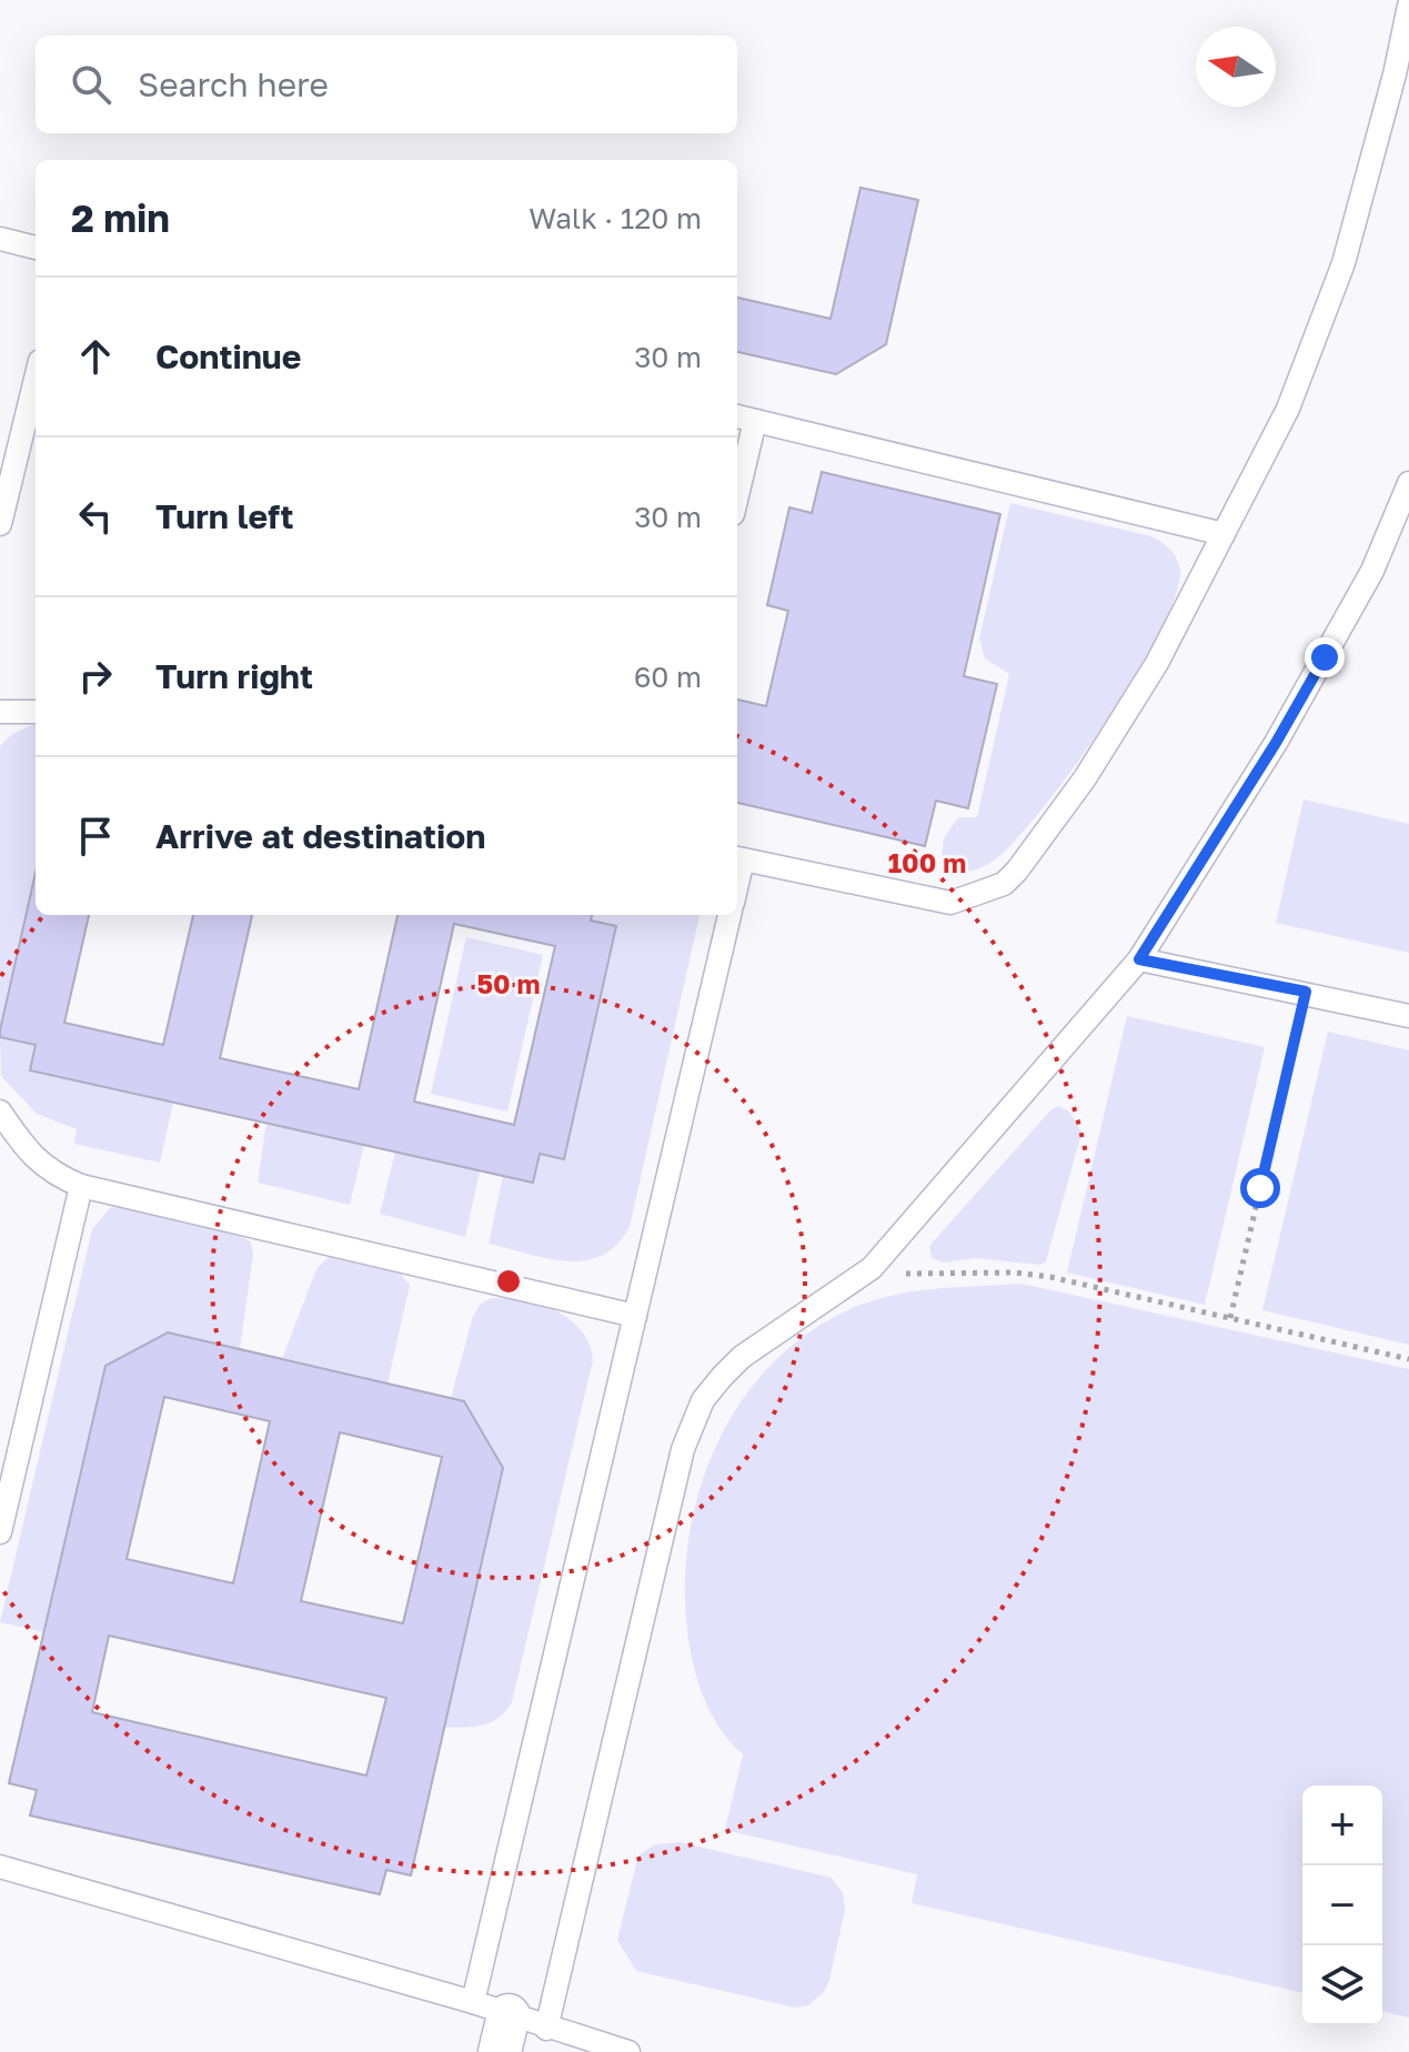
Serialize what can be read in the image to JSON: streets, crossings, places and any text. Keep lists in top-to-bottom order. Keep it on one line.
{"north":"left","page":{"search":"Search here","heading":["2 min","Walk · 120 m"],"list":[["Continue","30 m"],["Turn left","30 m"],["Turn right","60 m"],"Arrive at destination"],"map_buttons":["+","−"]},"rings":["100 m","50 m"]}
